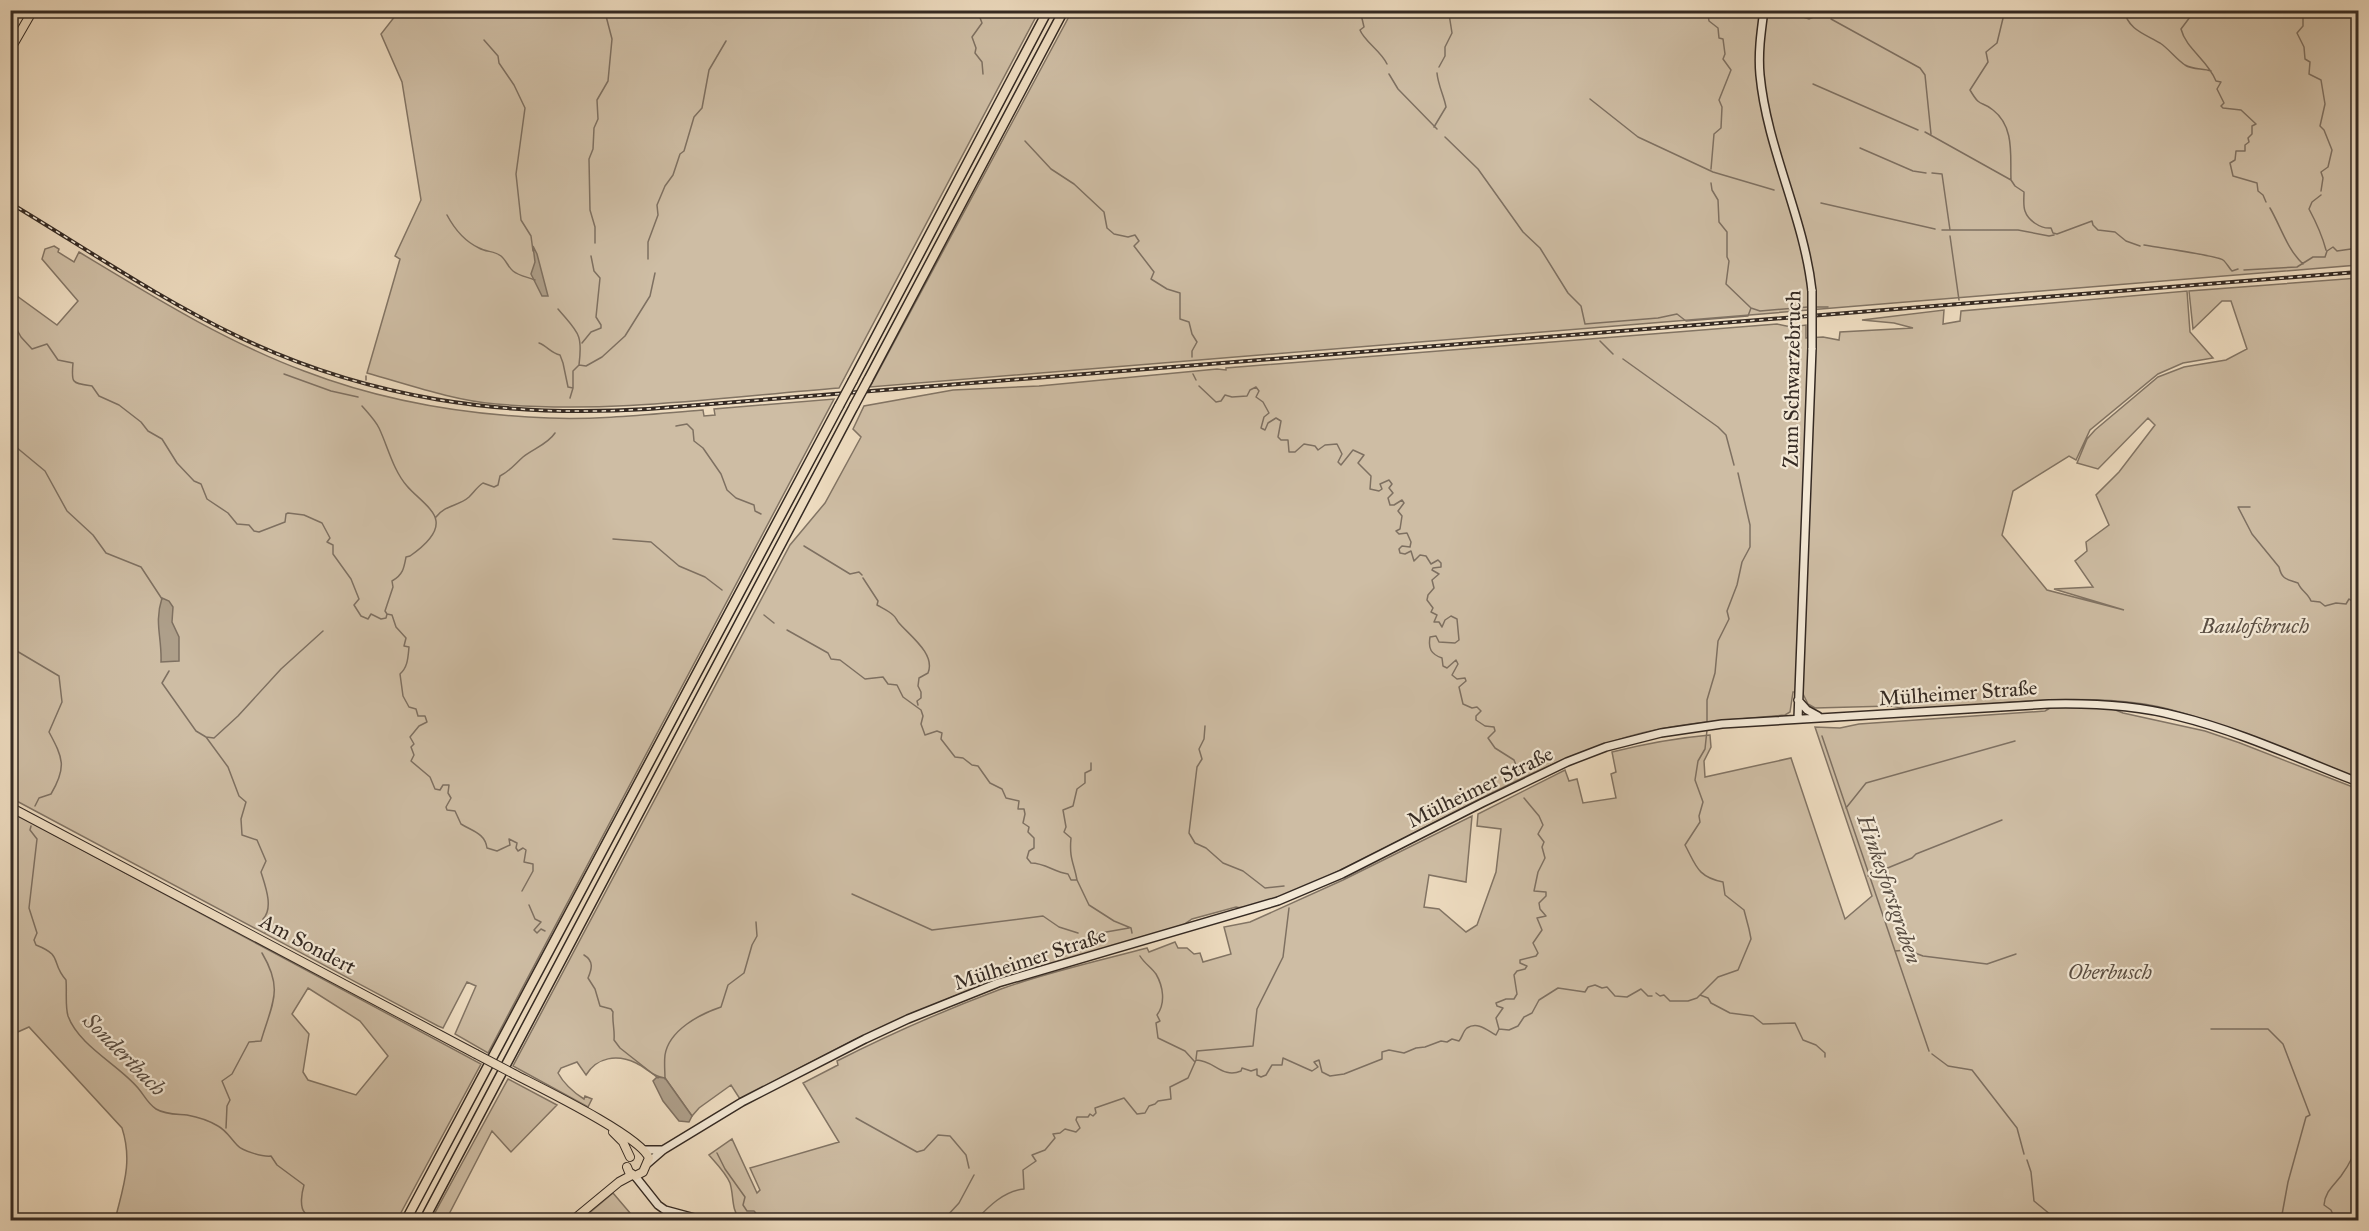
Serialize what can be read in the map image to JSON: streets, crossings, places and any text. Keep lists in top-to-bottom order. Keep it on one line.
{"streets":{"main road":["Zum Schwarzebruch","Mülheimer Straße","Am Sondert"]},"crossings":[["Zum Schwarzebruch","Mülheimer Straße"]],"water":["Hinkesforstgraben","Sondertbach"],"parks":["Baulofsbruch","Oberbusch"]}
